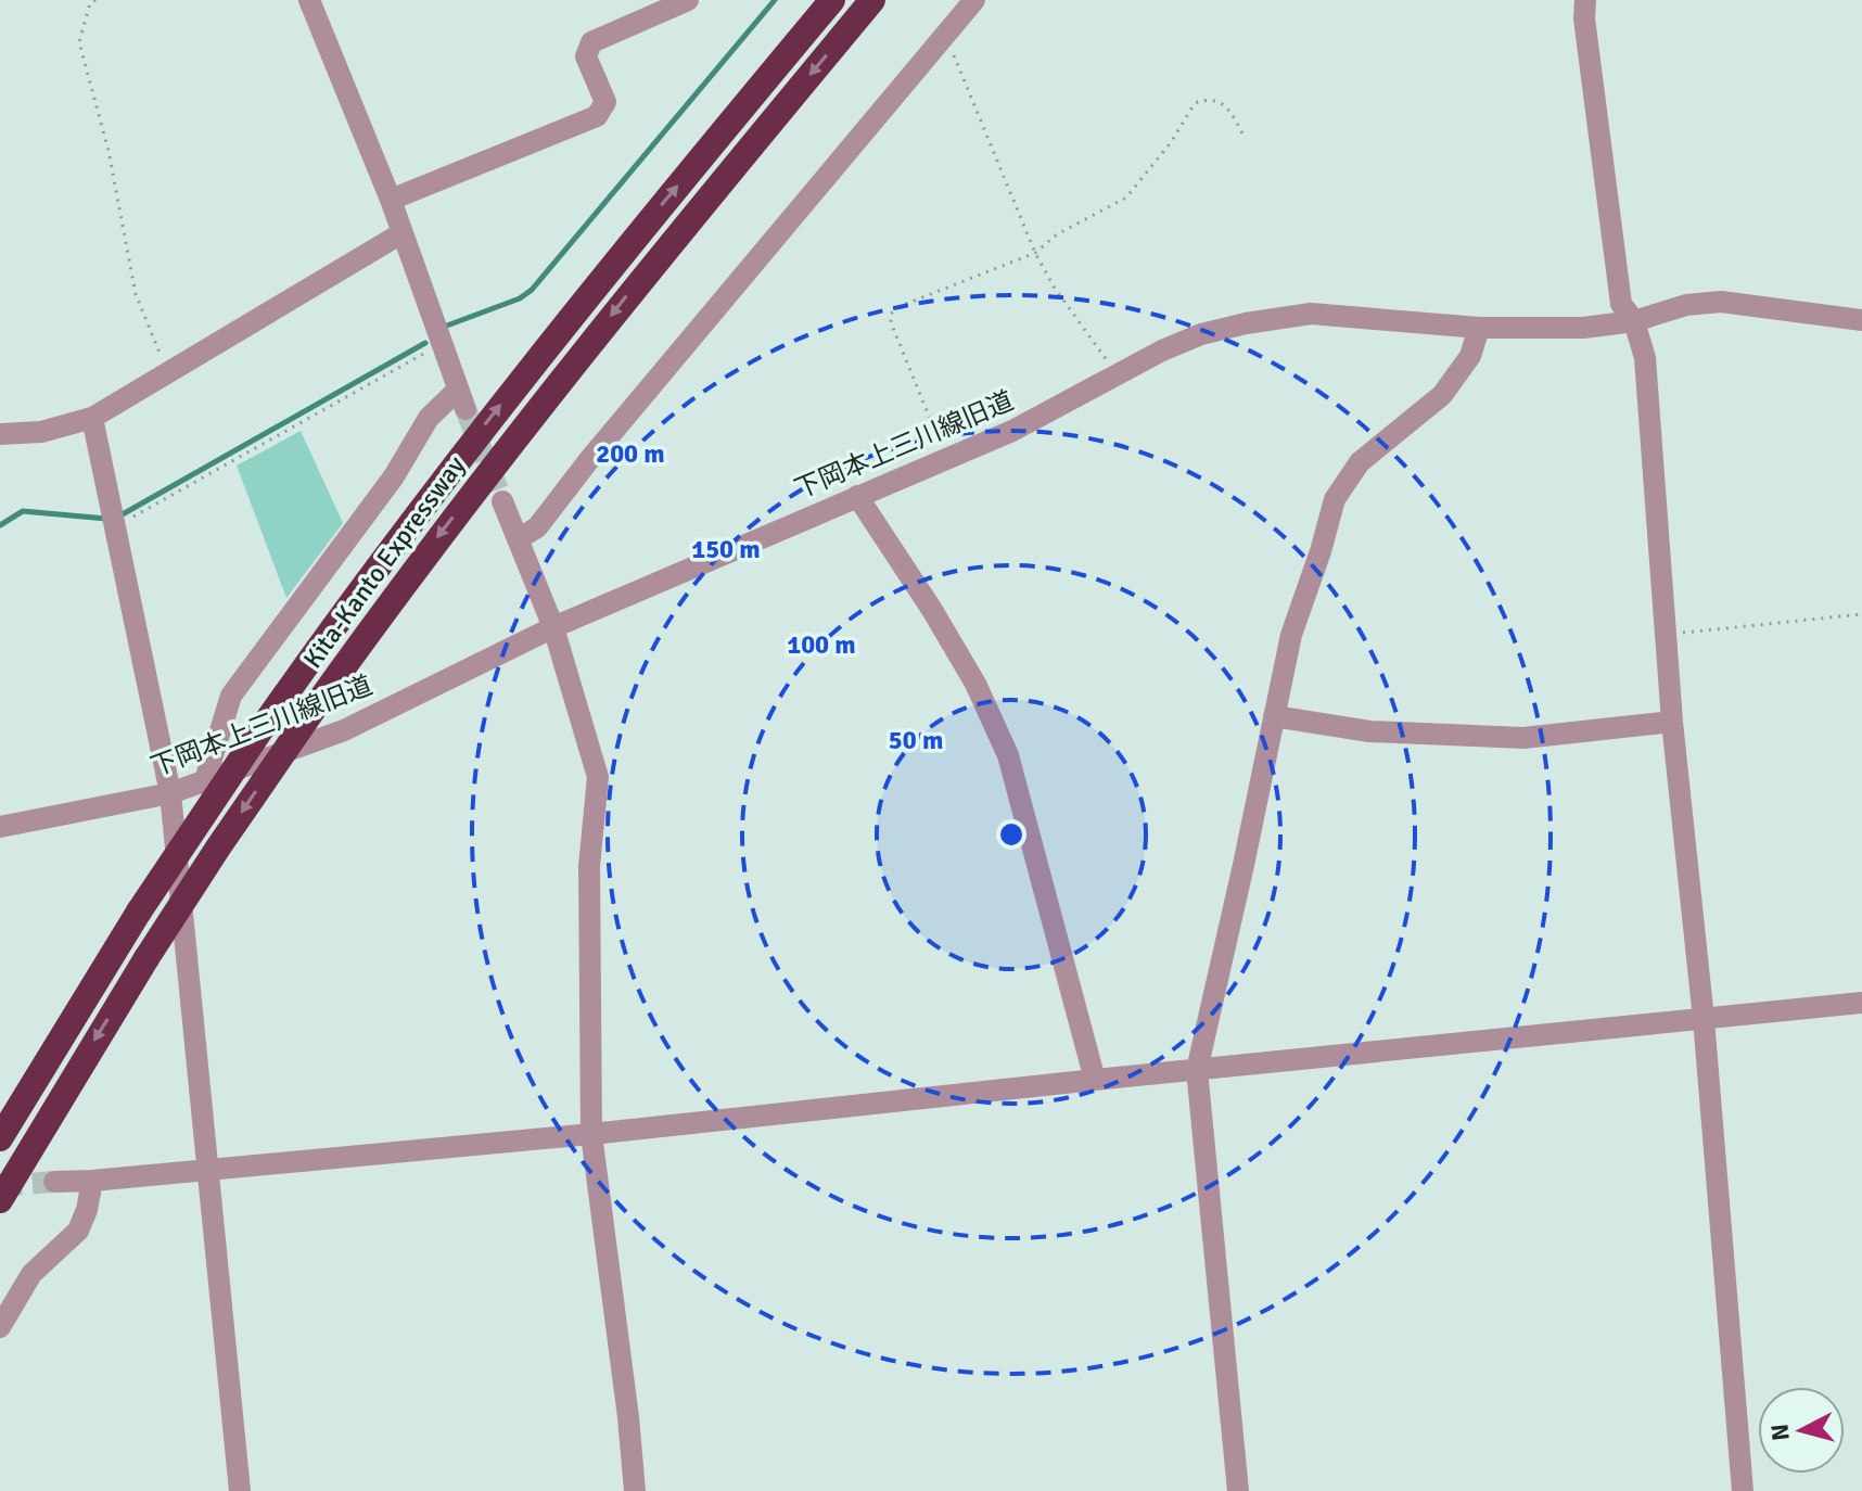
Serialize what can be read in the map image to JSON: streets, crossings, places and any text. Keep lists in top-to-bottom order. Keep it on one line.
{"streets":{"highway":["Kita-Kanto Expressway"],"street":["下岡本上三川線旧道"]},"north":"left","rings":["200 m","150 m","100 m","50 m"]}
